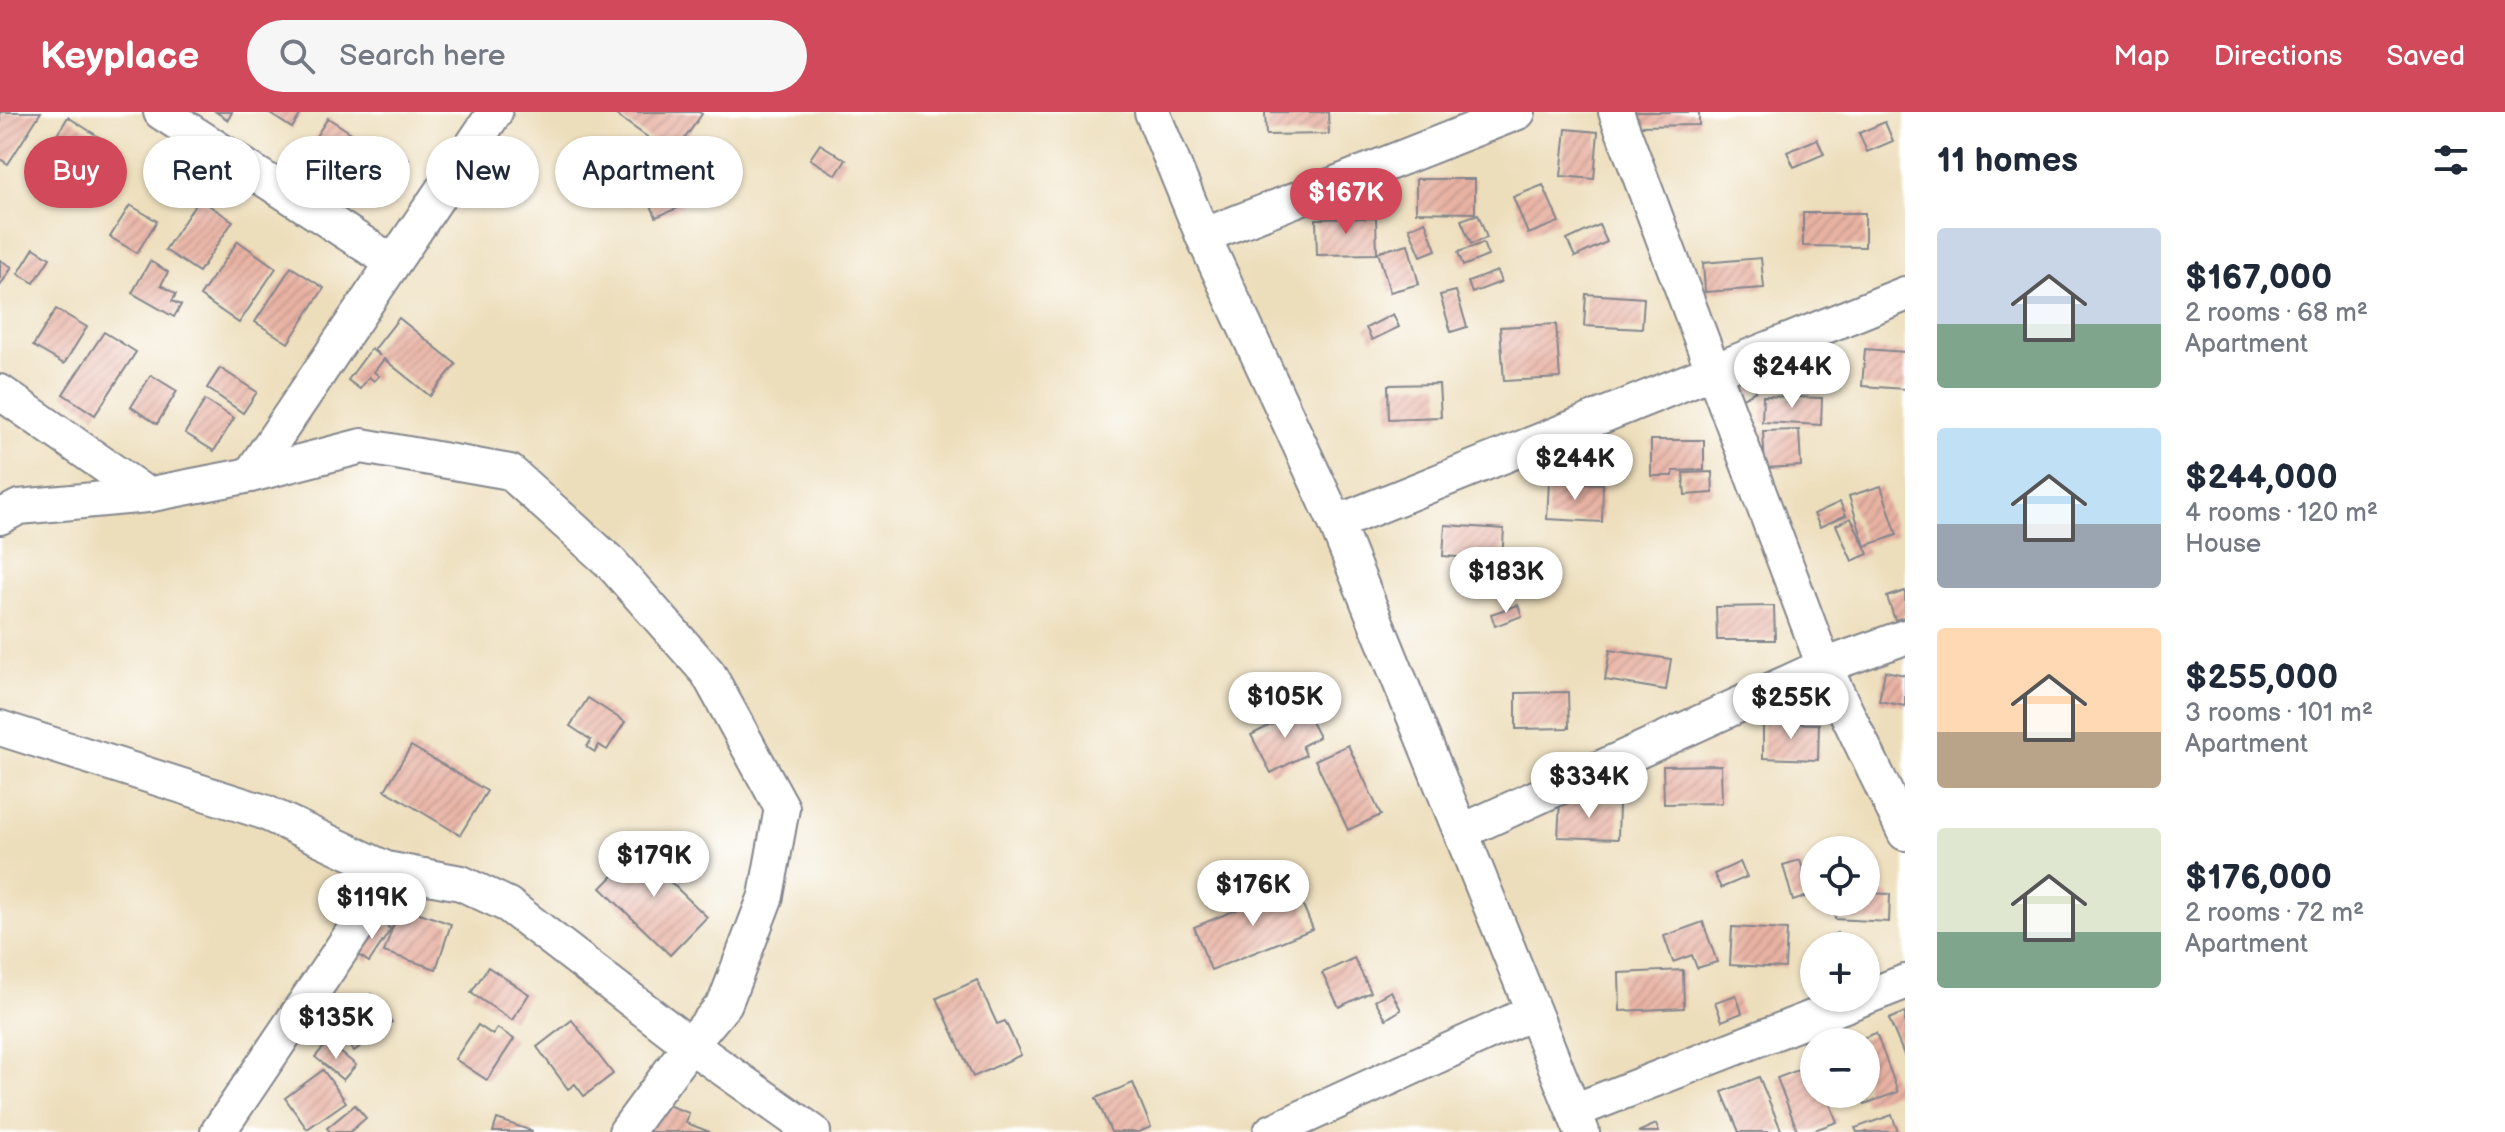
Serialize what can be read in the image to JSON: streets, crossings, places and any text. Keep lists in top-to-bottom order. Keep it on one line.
{"page":{"header":"Keyplace","search":"Search here","nav":["Map","Directions","Saved"],"heading":"11 homes","chip":["Buy","Rent","Filters","New","Apartment"],"price":["$167K","$244K","$244K","$183K","$105K","$255K","$334K","$179K","$176K","$119K","$135K"],"list":[{"name":"$167,000","note":"2 rooms · 68 m² · Apartment"},{"name":"$244,000","note":"4 rooms · 120 m² · House"},{"name":"$255,000","note":"3 rooms · 101 m² · Apartment"},{"name":"$176,000","note":"2 rooms · 72 m² · Apartment"}],"map_buttons":["+","−"]}}
